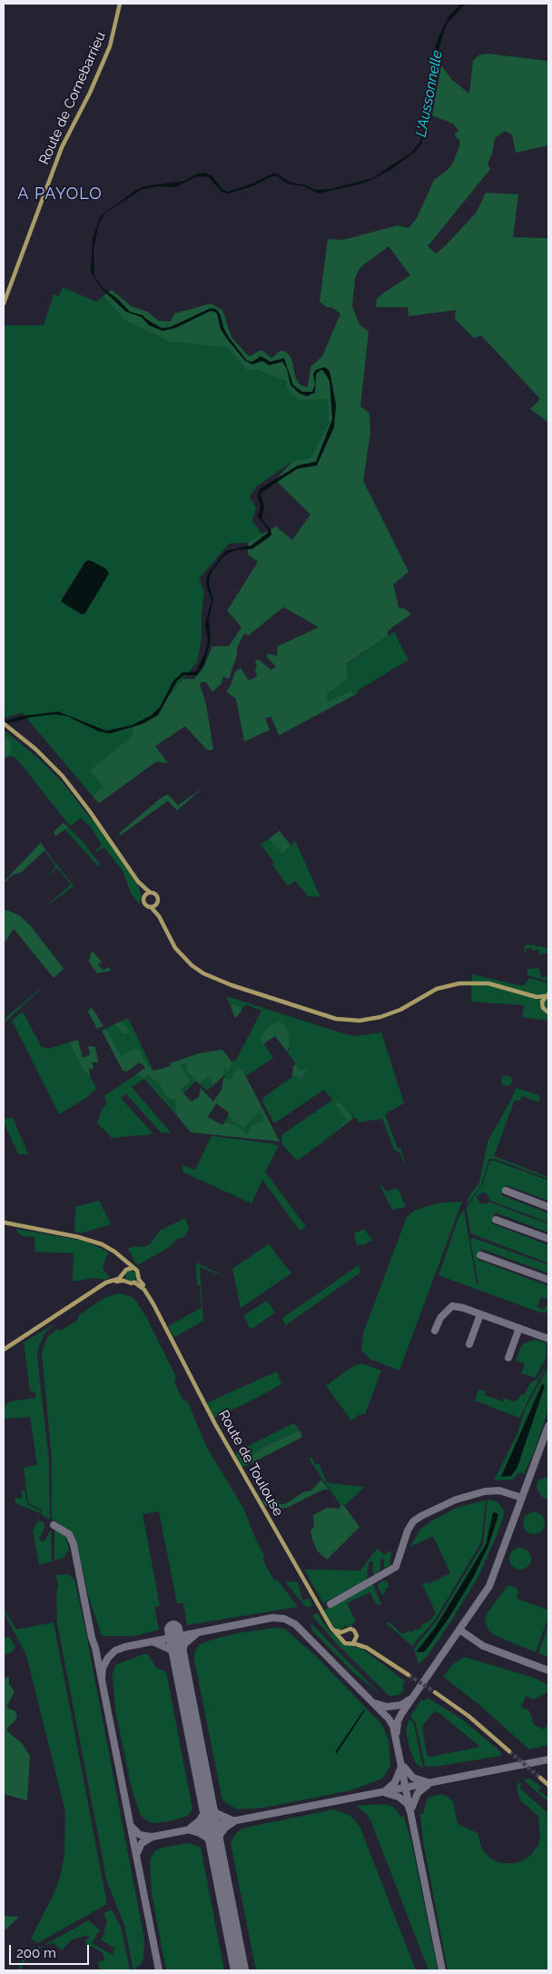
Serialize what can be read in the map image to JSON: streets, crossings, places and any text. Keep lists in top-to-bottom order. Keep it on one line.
{"streets":{"main road":["Route de Cornebarrieu","Route de Toulouse"]},"districts":["A PAYOLO"],"water":["L'Aussonnelle"],"scale_bar":"200 m"}
